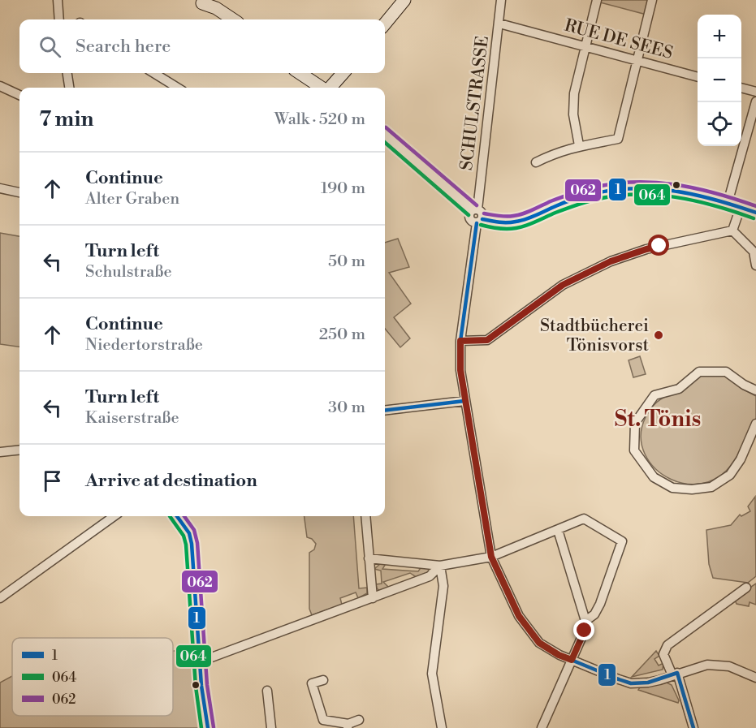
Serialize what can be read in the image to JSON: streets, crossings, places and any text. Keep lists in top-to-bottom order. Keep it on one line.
{"streets":{"street":["RUE DE SEES","SCHULSTRASSE"]},"crossings":[["RUE DE SEES","SCHULSTRASSE"]],"districts":["St. Tönis"],"places":["Stadtbücherei Tönisvorst"],"lines":["transit line 062","transit line 064","transit line 1"],"legend":["1","064","062"],"page":{"map_buttons":["+","−"],"search":"Search here","heading":["7 min","Walk · 520 m"],"list":[["Continue","Alter Graben","190 m"],["Turn left","Schulstraße","50 m"],["Continue","Niedertorstraße","250 m"],["Turn left","Kaiserstraße","30 m"],"Arrive at destination"]}}
